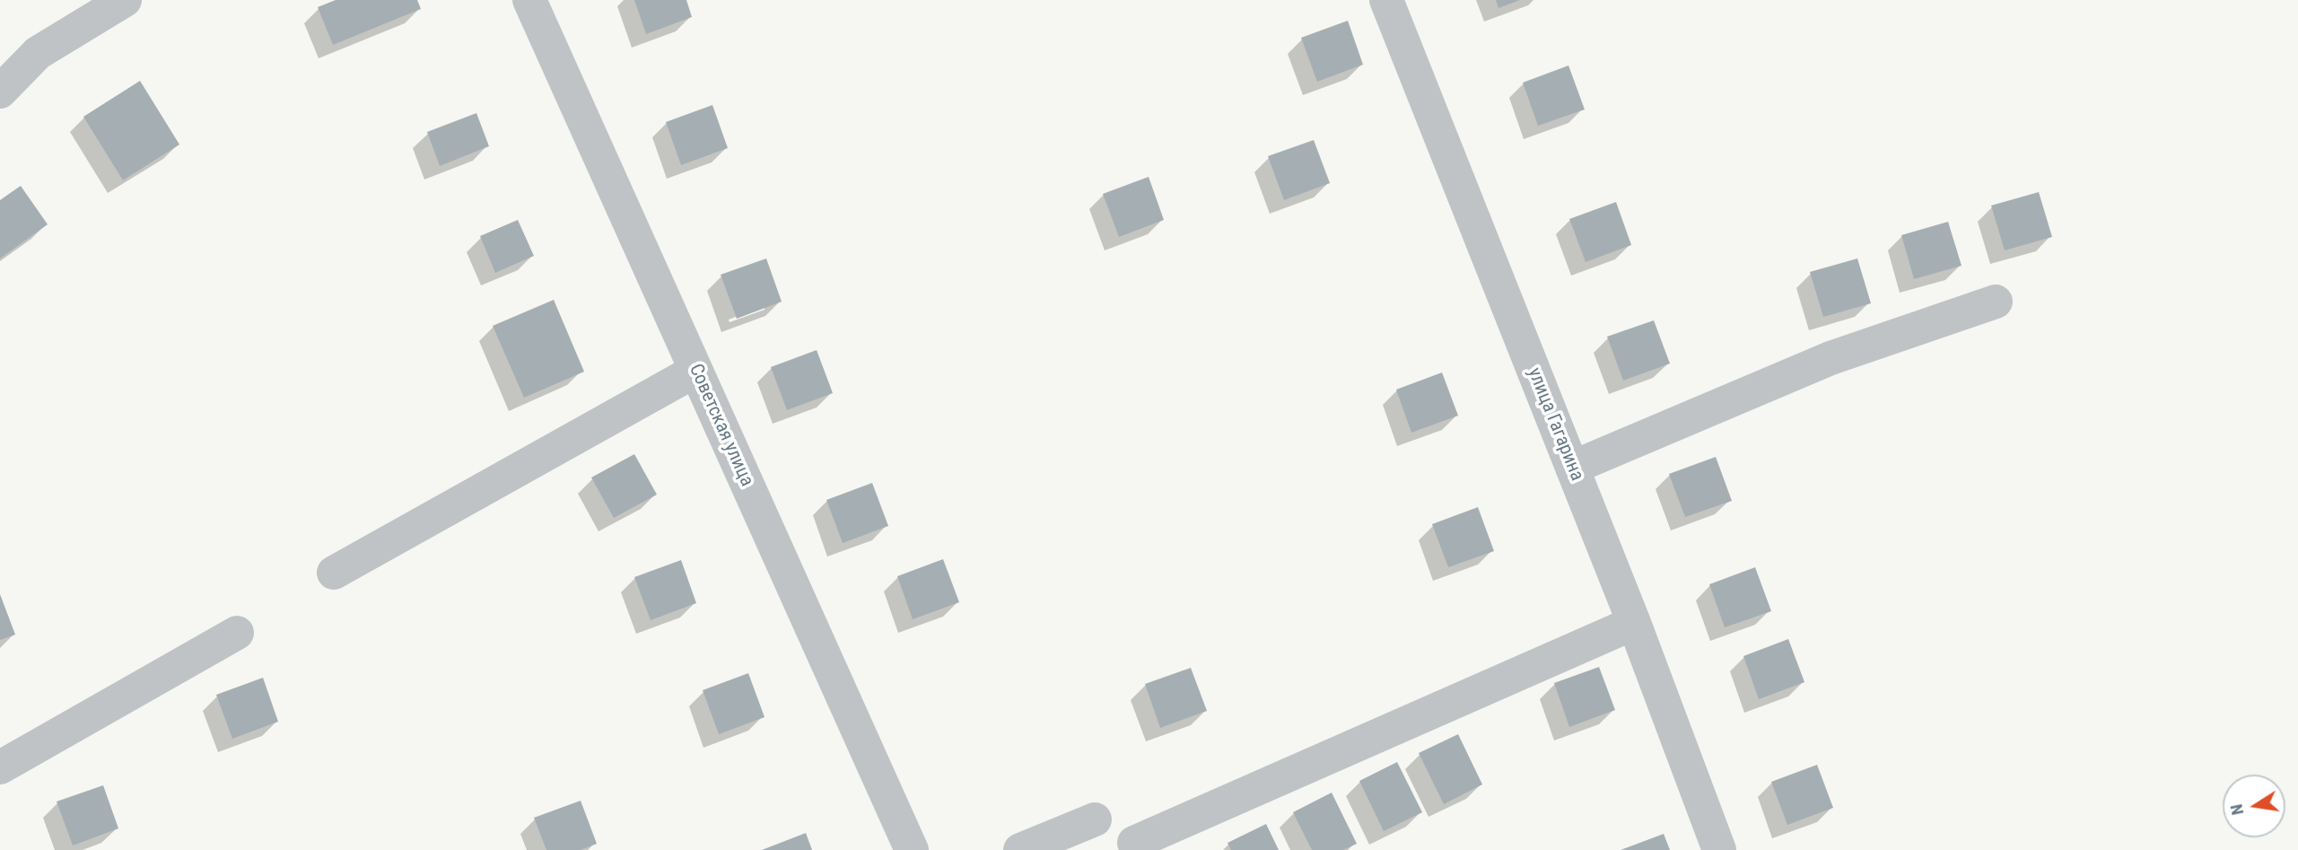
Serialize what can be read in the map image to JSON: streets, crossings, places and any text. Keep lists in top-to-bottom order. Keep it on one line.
{"streets":{"street":["улица Гагарина","Советская улица"]},"north":"left"}
